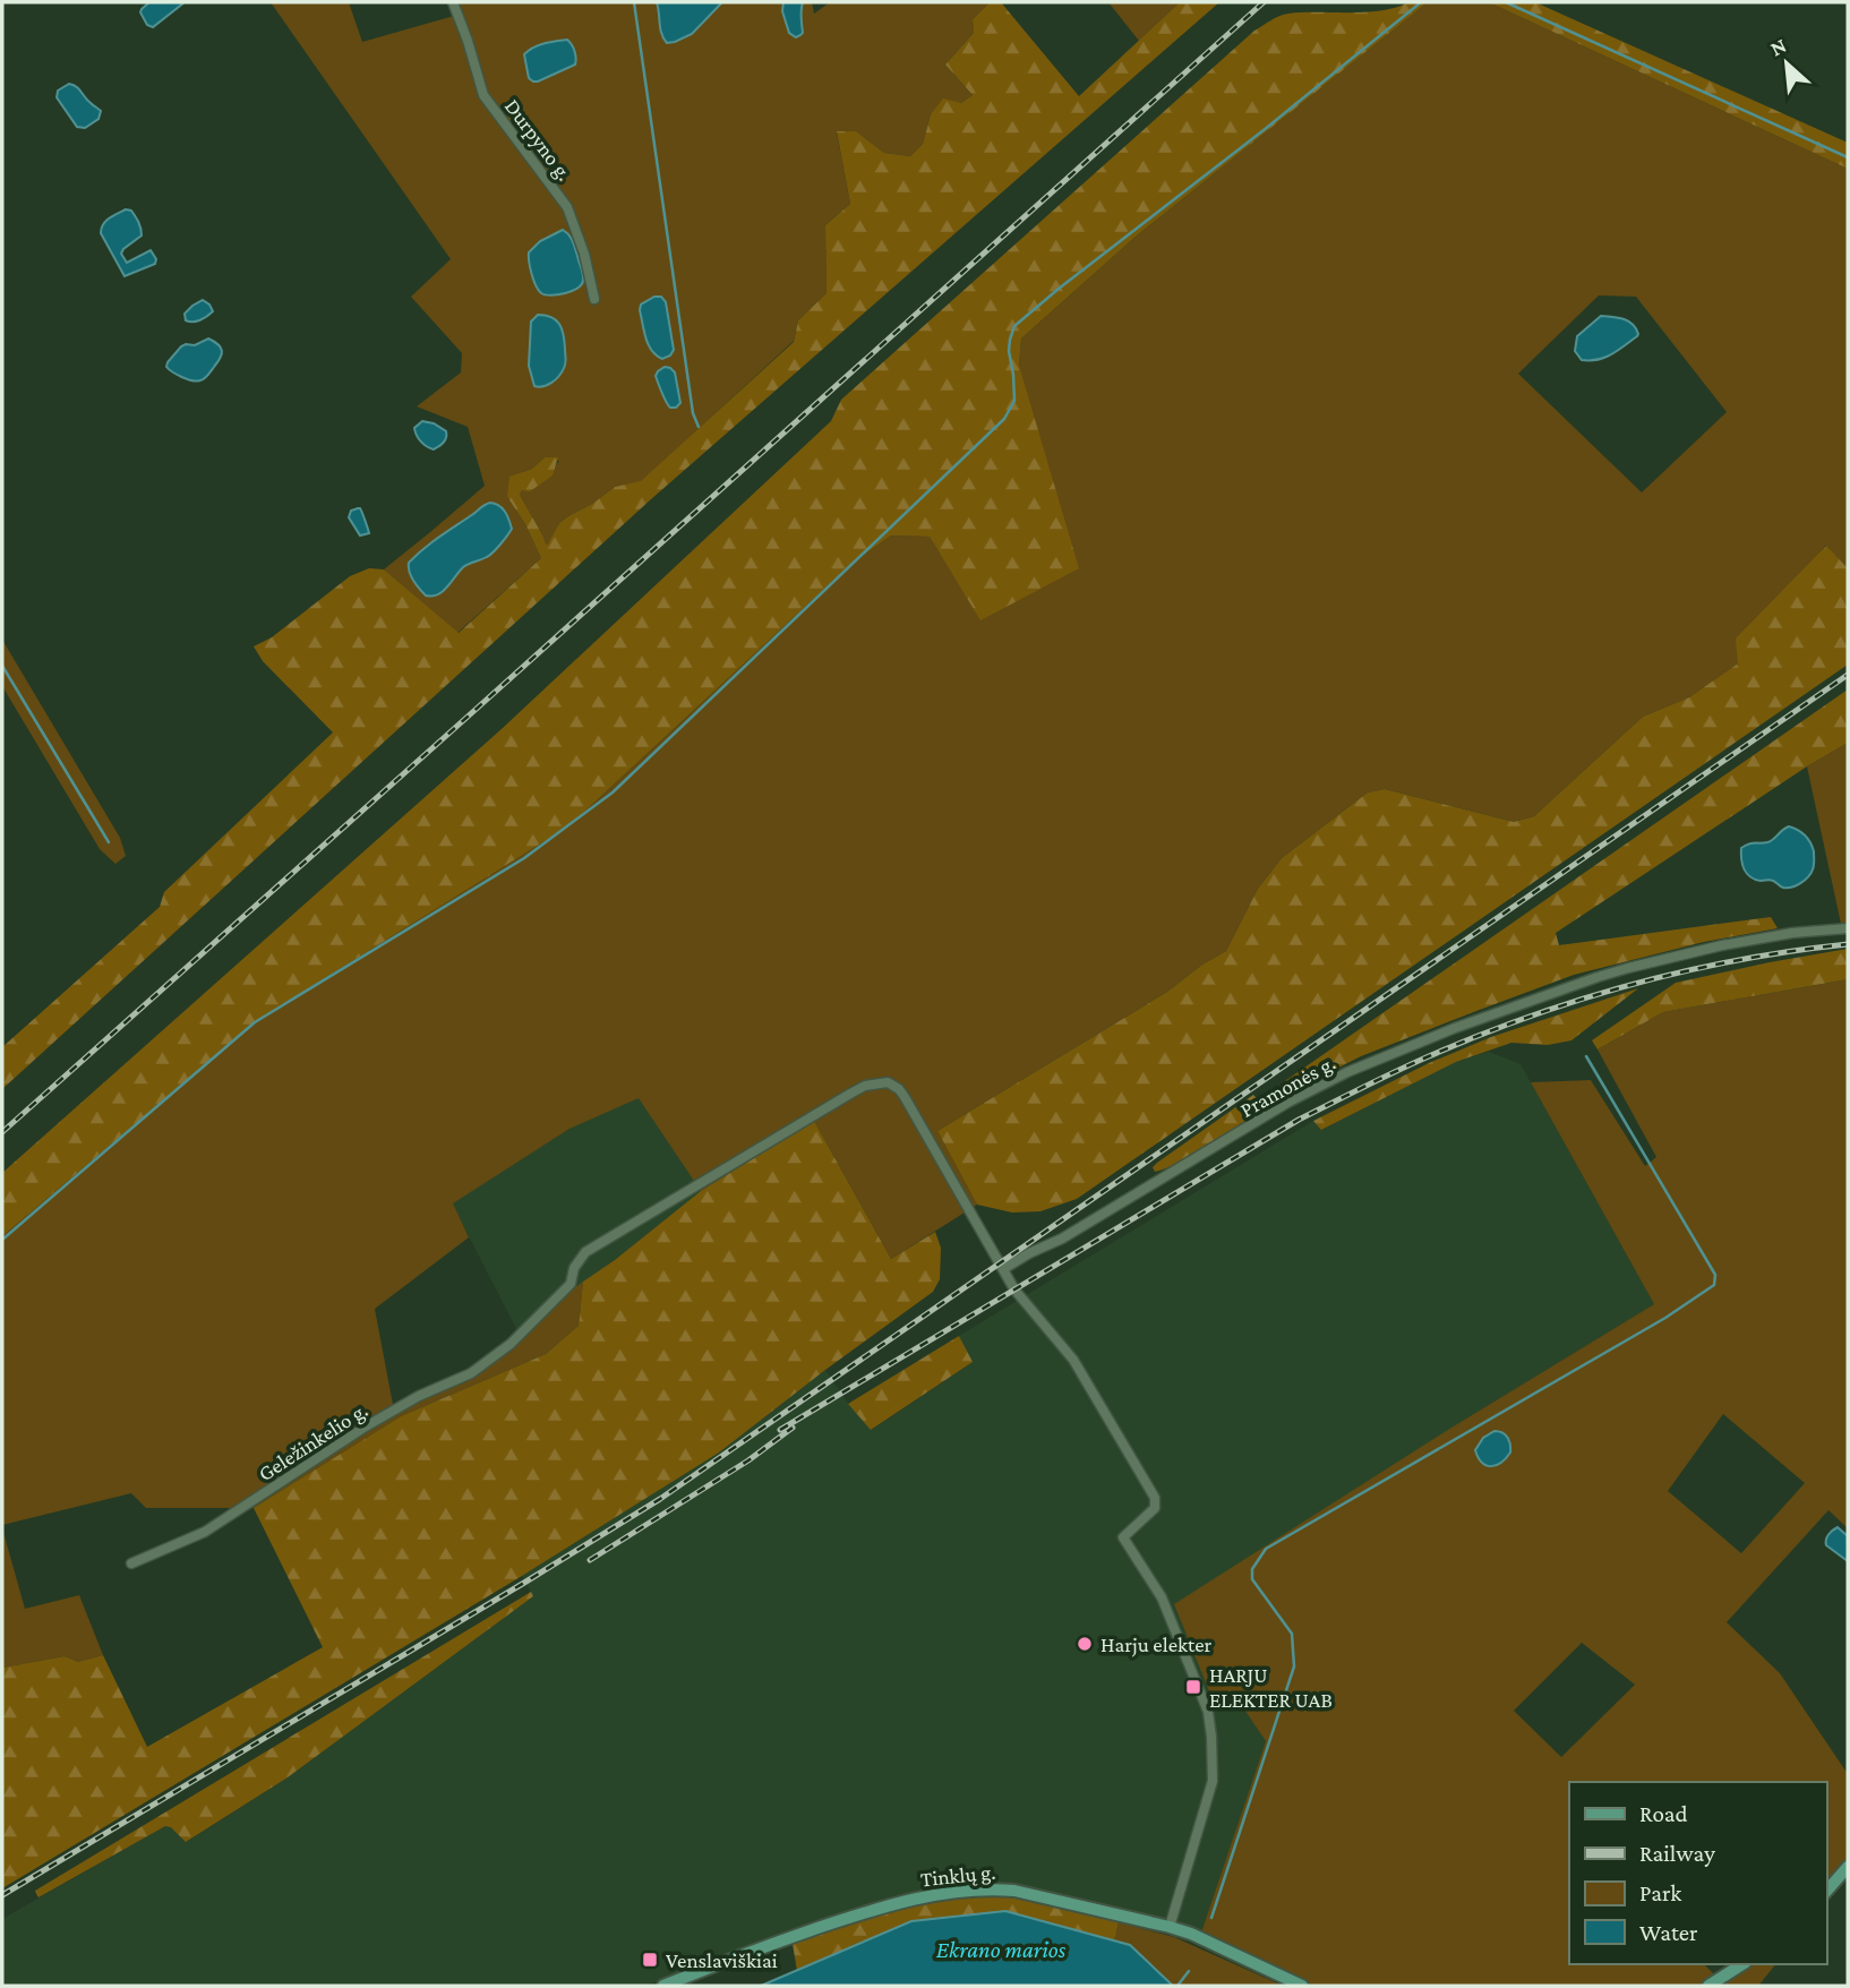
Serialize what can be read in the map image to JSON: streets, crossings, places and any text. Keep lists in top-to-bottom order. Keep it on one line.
{"streets":{"main road":["Tinklų g."],"street":["Durpyno g.","Pramonės g.","Geležinkelio g."]},"crossings":[["Pramonės g.","Geležinkelio g."]],"water":["Ekrano marios"],"places":{"other":["Harju elekter"],"transit":["HARJU ELEKTER UAB","Venslaviškiai"]},"legend":["Road","Railway","Park","Water"],"north":"top left"}
